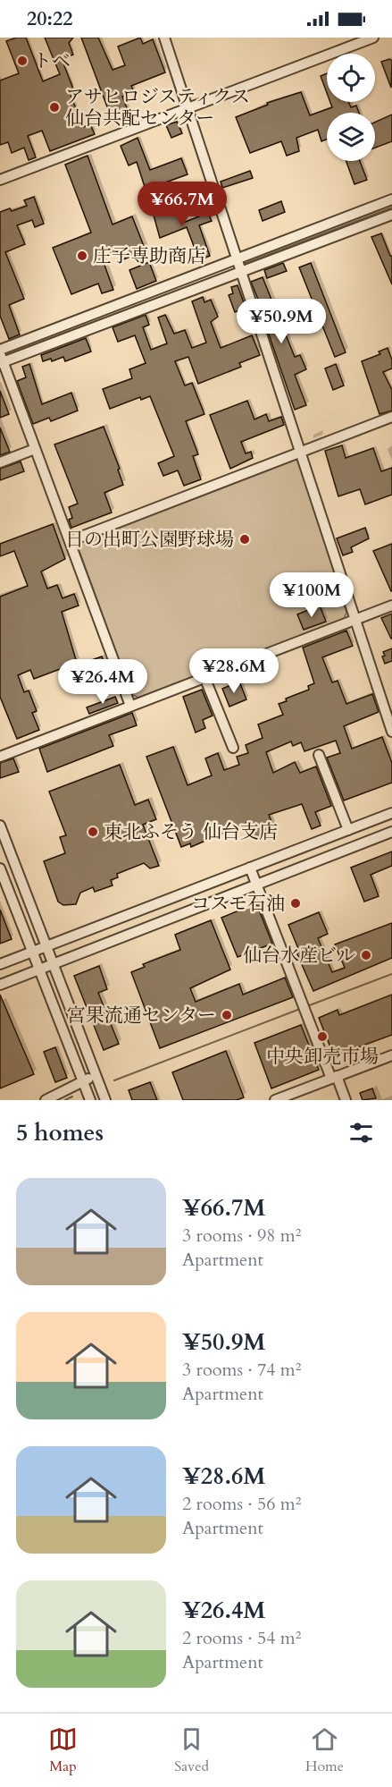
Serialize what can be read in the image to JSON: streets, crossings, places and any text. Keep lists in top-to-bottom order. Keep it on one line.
{"places":["トベ","アサヒロジスティクス 仙台共配センター","庄子専助商店","日の出町公園野球場","東北ふそう 仙台支店","コスモ石油","仙台水産ビル","宮果流通センター","中央卸売市場"],"page":{"status":"20:22","price":["¥66.7M","¥50.9M","¥100M","¥28.6M","¥26.4M"],"heading":"5 homes","list":[{"name":"¥66.7M","note":"3 rooms · 98 m² · Apartment"},{"name":"¥50.9M","note":"3 rooms · 74 m² · Apartment"},{"name":"¥28.6M","note":"2 rooms · 56 m² · Apartment"},{"name":"¥26.4M","note":"2 rooms · 54 m² · Apartment"}],"tabs":["Map","Saved","Home"]}}
